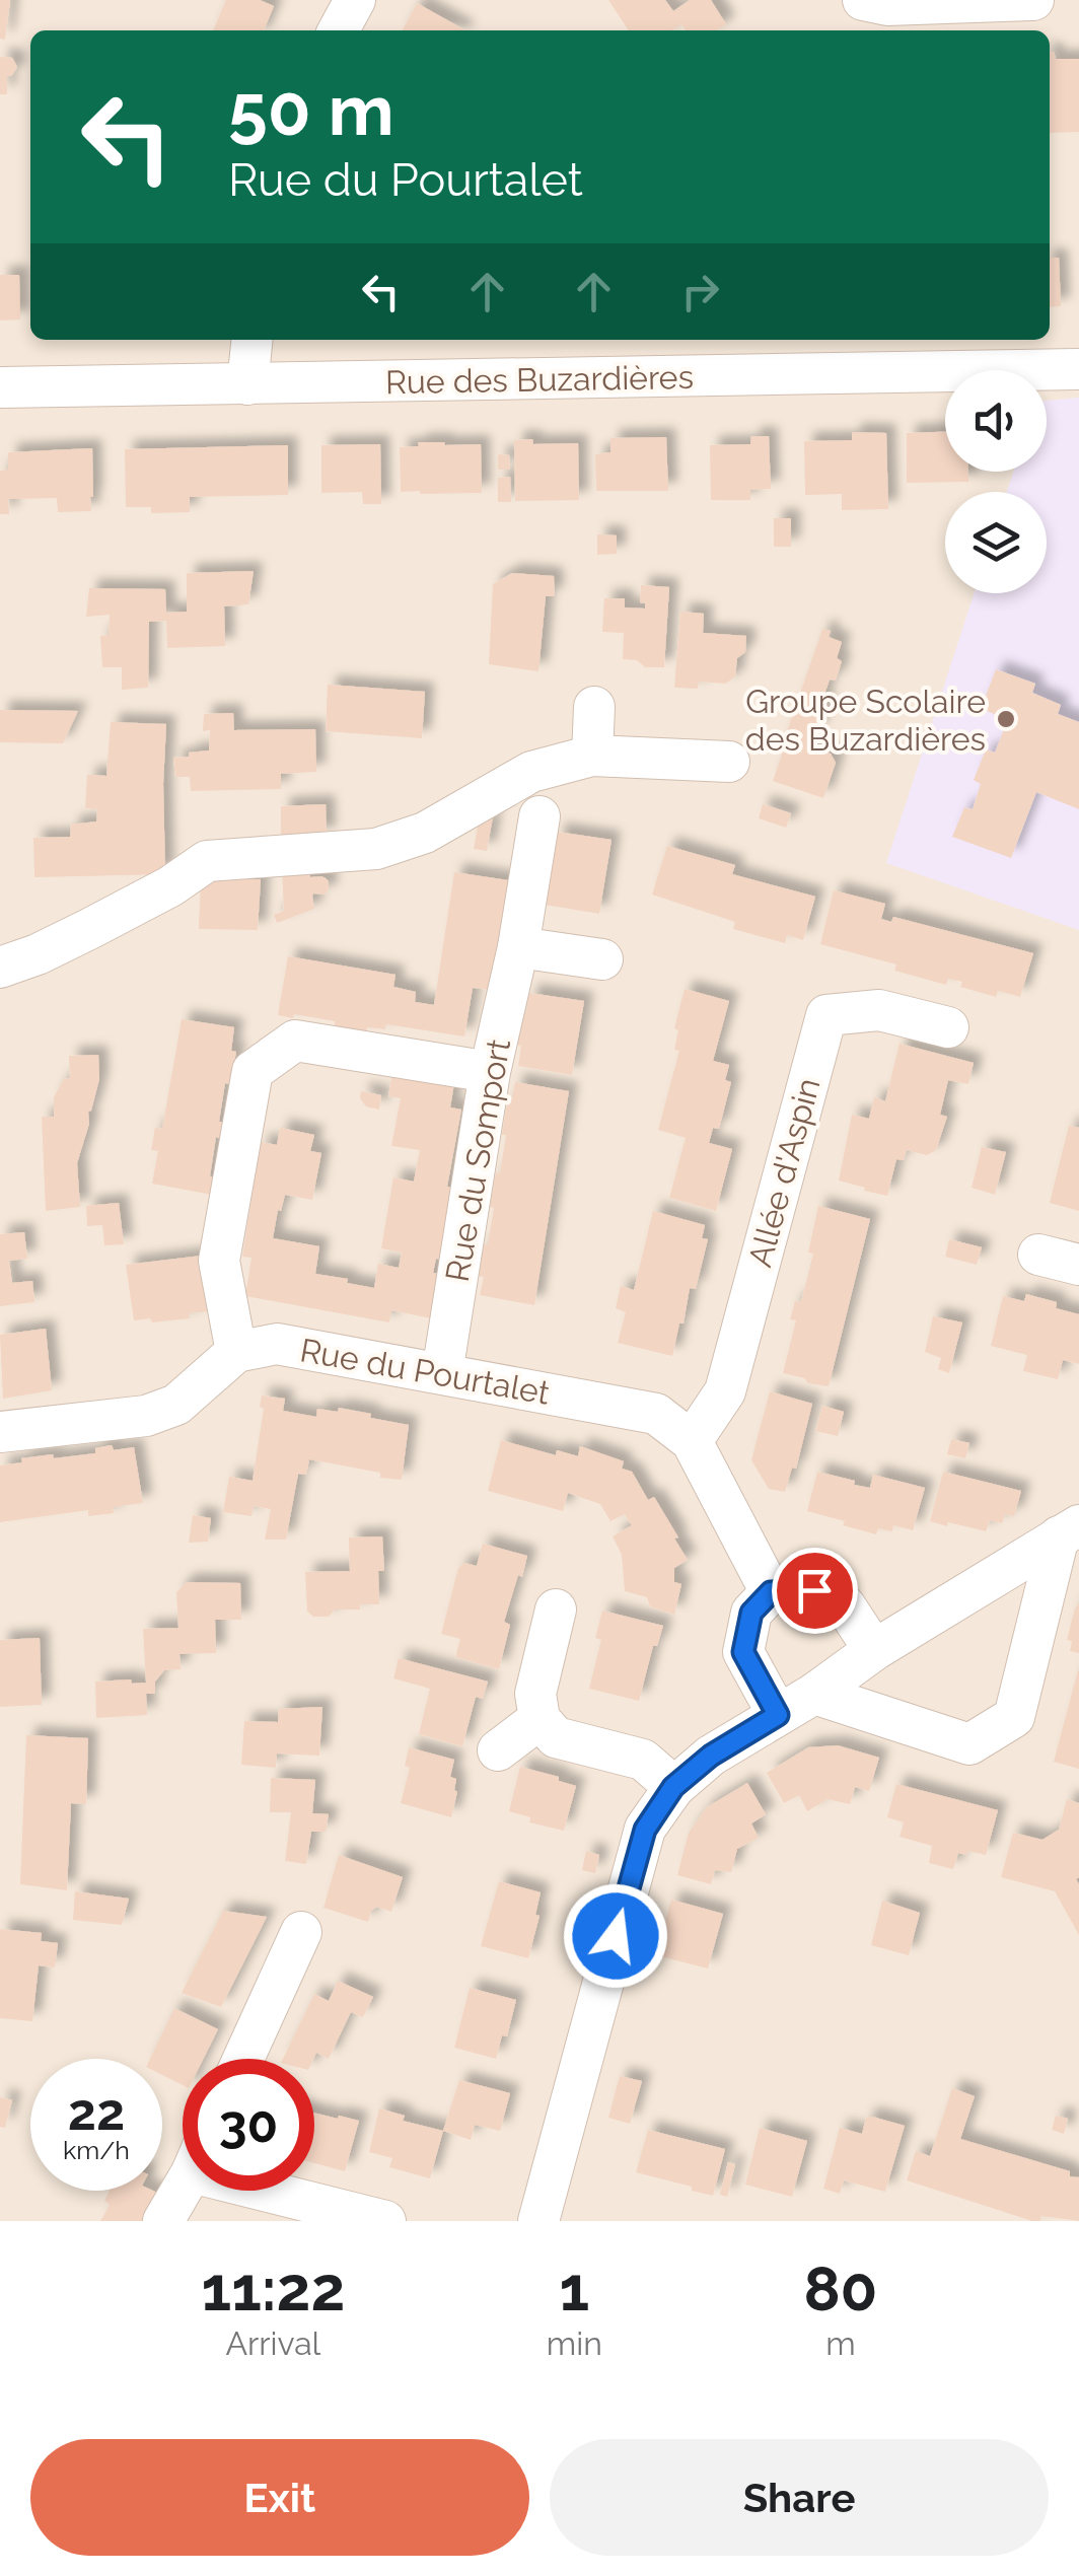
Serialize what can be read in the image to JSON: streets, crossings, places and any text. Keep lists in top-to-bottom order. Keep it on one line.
{"streets":{"street":["Rue des Buzardières","Rue du Somport","Allée d'Aspin","Rue du Pourtalet"]},"crossings":[["Rue du Somport","Rue du Pourtalet"],["Allée d'Aspin","Rue du Pourtalet"]],"places":["Groupe Scolaire des Buzardières"],"page":{"turn":["50 m","Rue du Pourtalet"],"speed":"22 km/h","limit":"30","eta":["11:22","Arrival","1","min","80","m"],"buttons":["Exit","Share"]}}
